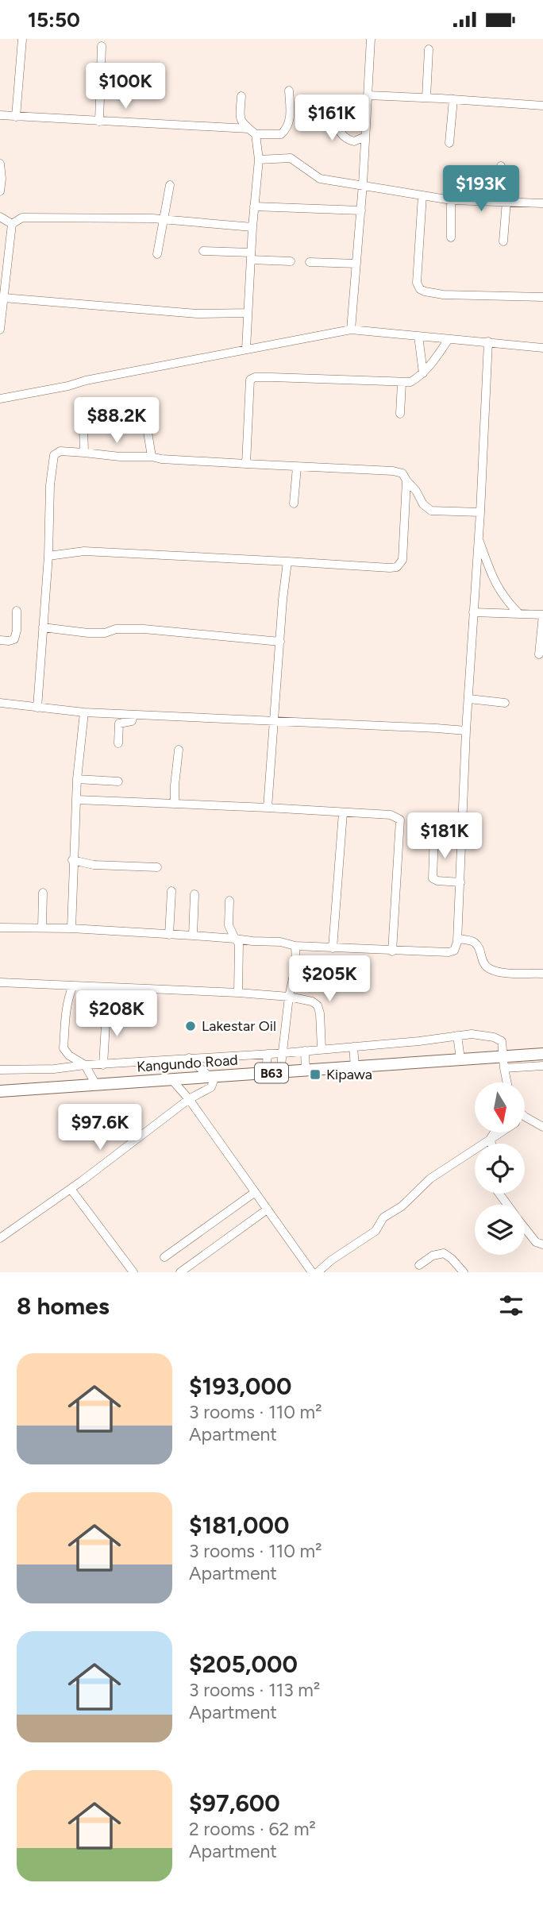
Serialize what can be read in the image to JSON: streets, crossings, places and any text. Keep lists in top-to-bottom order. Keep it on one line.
{"streets":{"highway":["Kangundo Road","B63"]},"places":{"other":["Lakestar Oil"],"transit":["Kipawa"]},"north":"bottom","page":{"status":"15:50","price":["$100K","$161K","$193K","$88.2K","$181K","$205K","$208K","$97.6K"],"heading":"8 homes","list":[{"name":"$193,000","note":"3 rooms · 110 m² · Apartment"},{"name":"$181,000","note":"3 rooms · 110 m² · Apartment"},{"name":"$205,000","note":"3 rooms · 113 m² · Apartment"},{"name":"$97,600","note":"2 rooms · 62 m² · Apartment"}]}}
